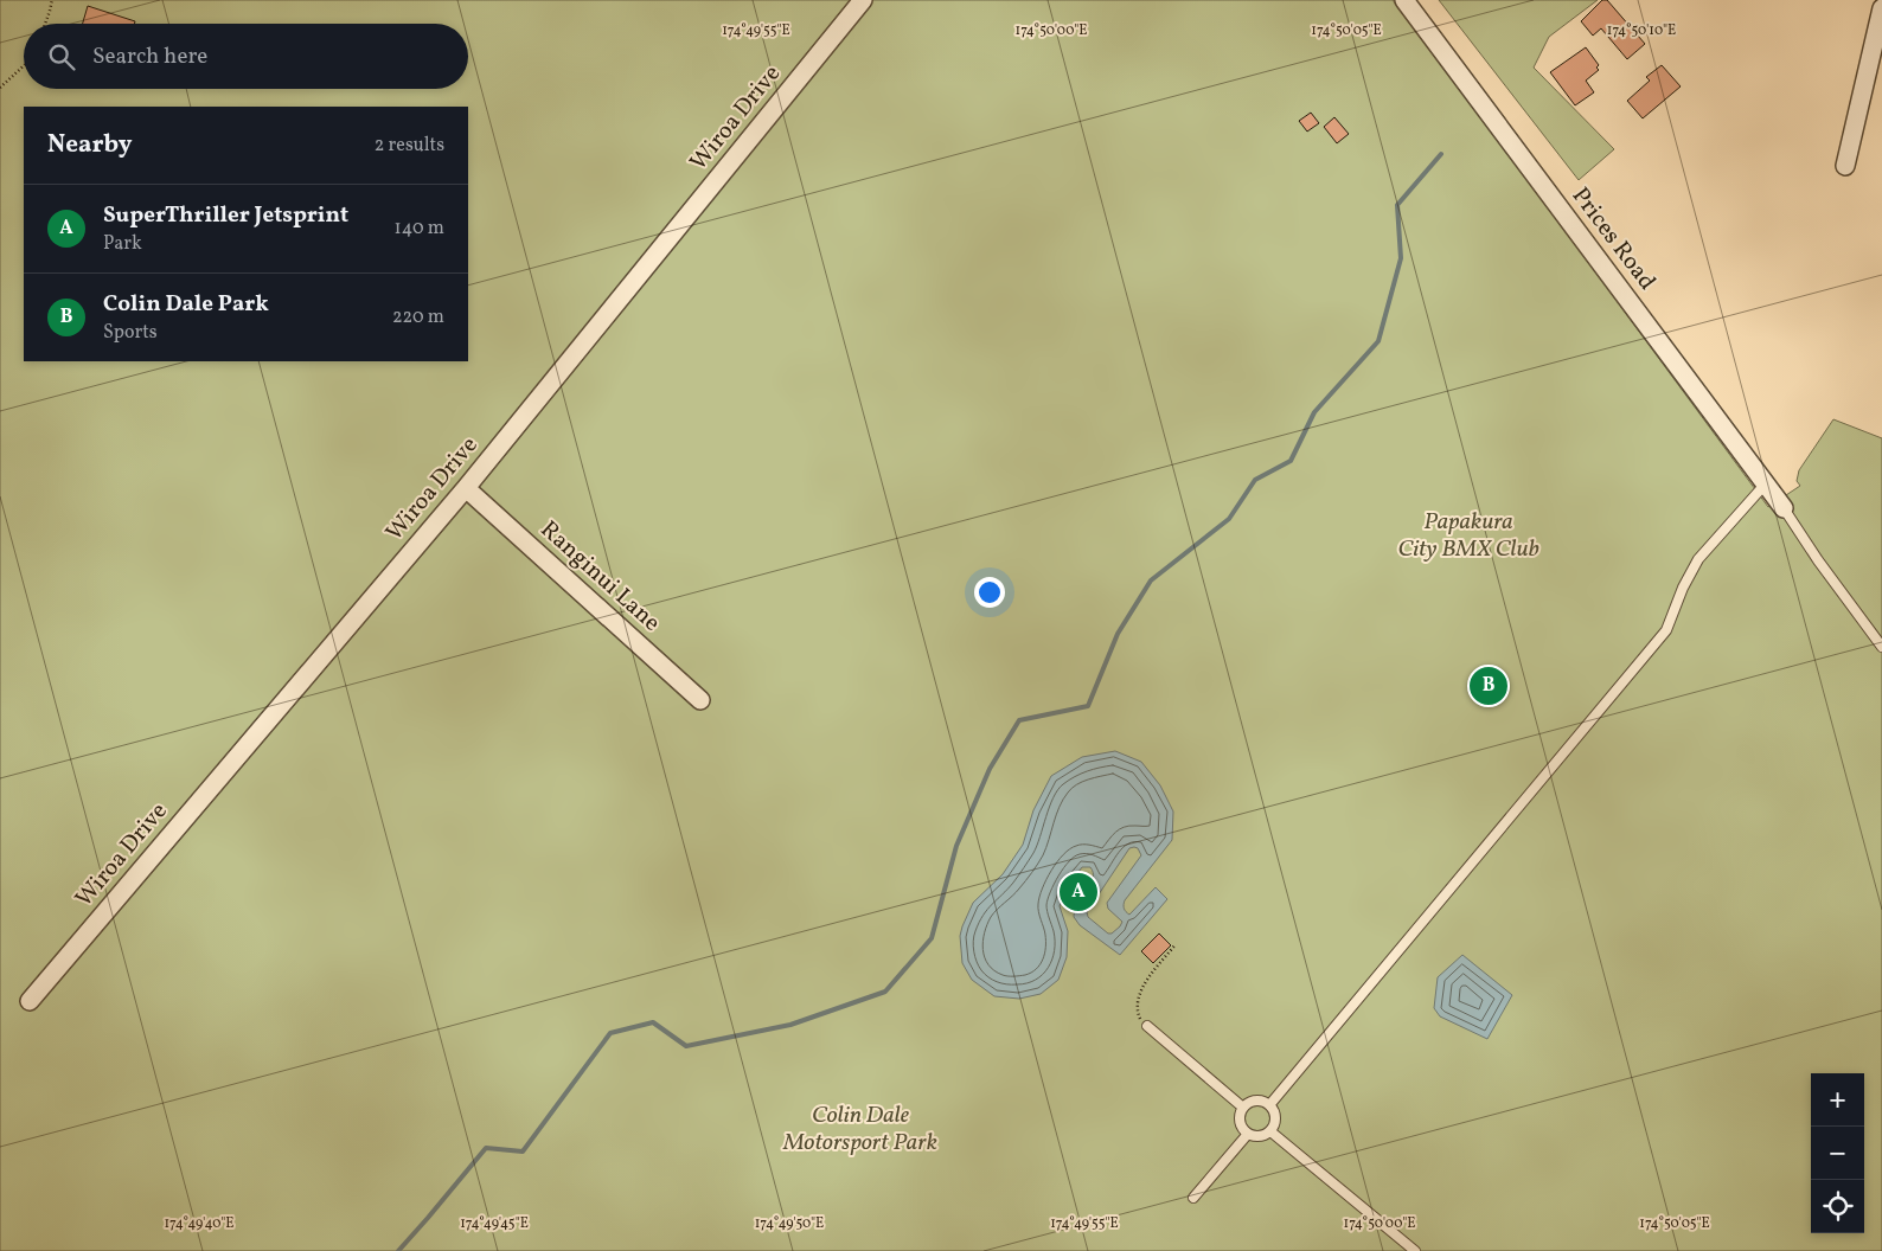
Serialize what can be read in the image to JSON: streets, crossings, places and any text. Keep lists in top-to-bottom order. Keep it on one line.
{"streets":{"street":["Wiroa Drive","Prices Road","Ranginui Lane"]},"crossings":[["Wiroa Drive","Ranginui Lane"]],"parks":["Papakura City BMX Club","Colin Dale Motorsport Park"],"page":{"search":"Search here","heading":["Nearby","2 results"],"list":[{"mark":"A","name":"SuperThriller Jetsprint","note":"Park","value":"140 m"},{"mark":"B","name":"Colin Dale Park","note":"Sports","value":"220 m"}],"pins":["B","A"],"map_buttons":["+","−"]},"coordinates":["174°49'55\"E","174°50'00\"E","174°50'05\"E","174°50'10\"E","174°49'40\"E","174°49'45\"E","174°49'50\"E"]}
